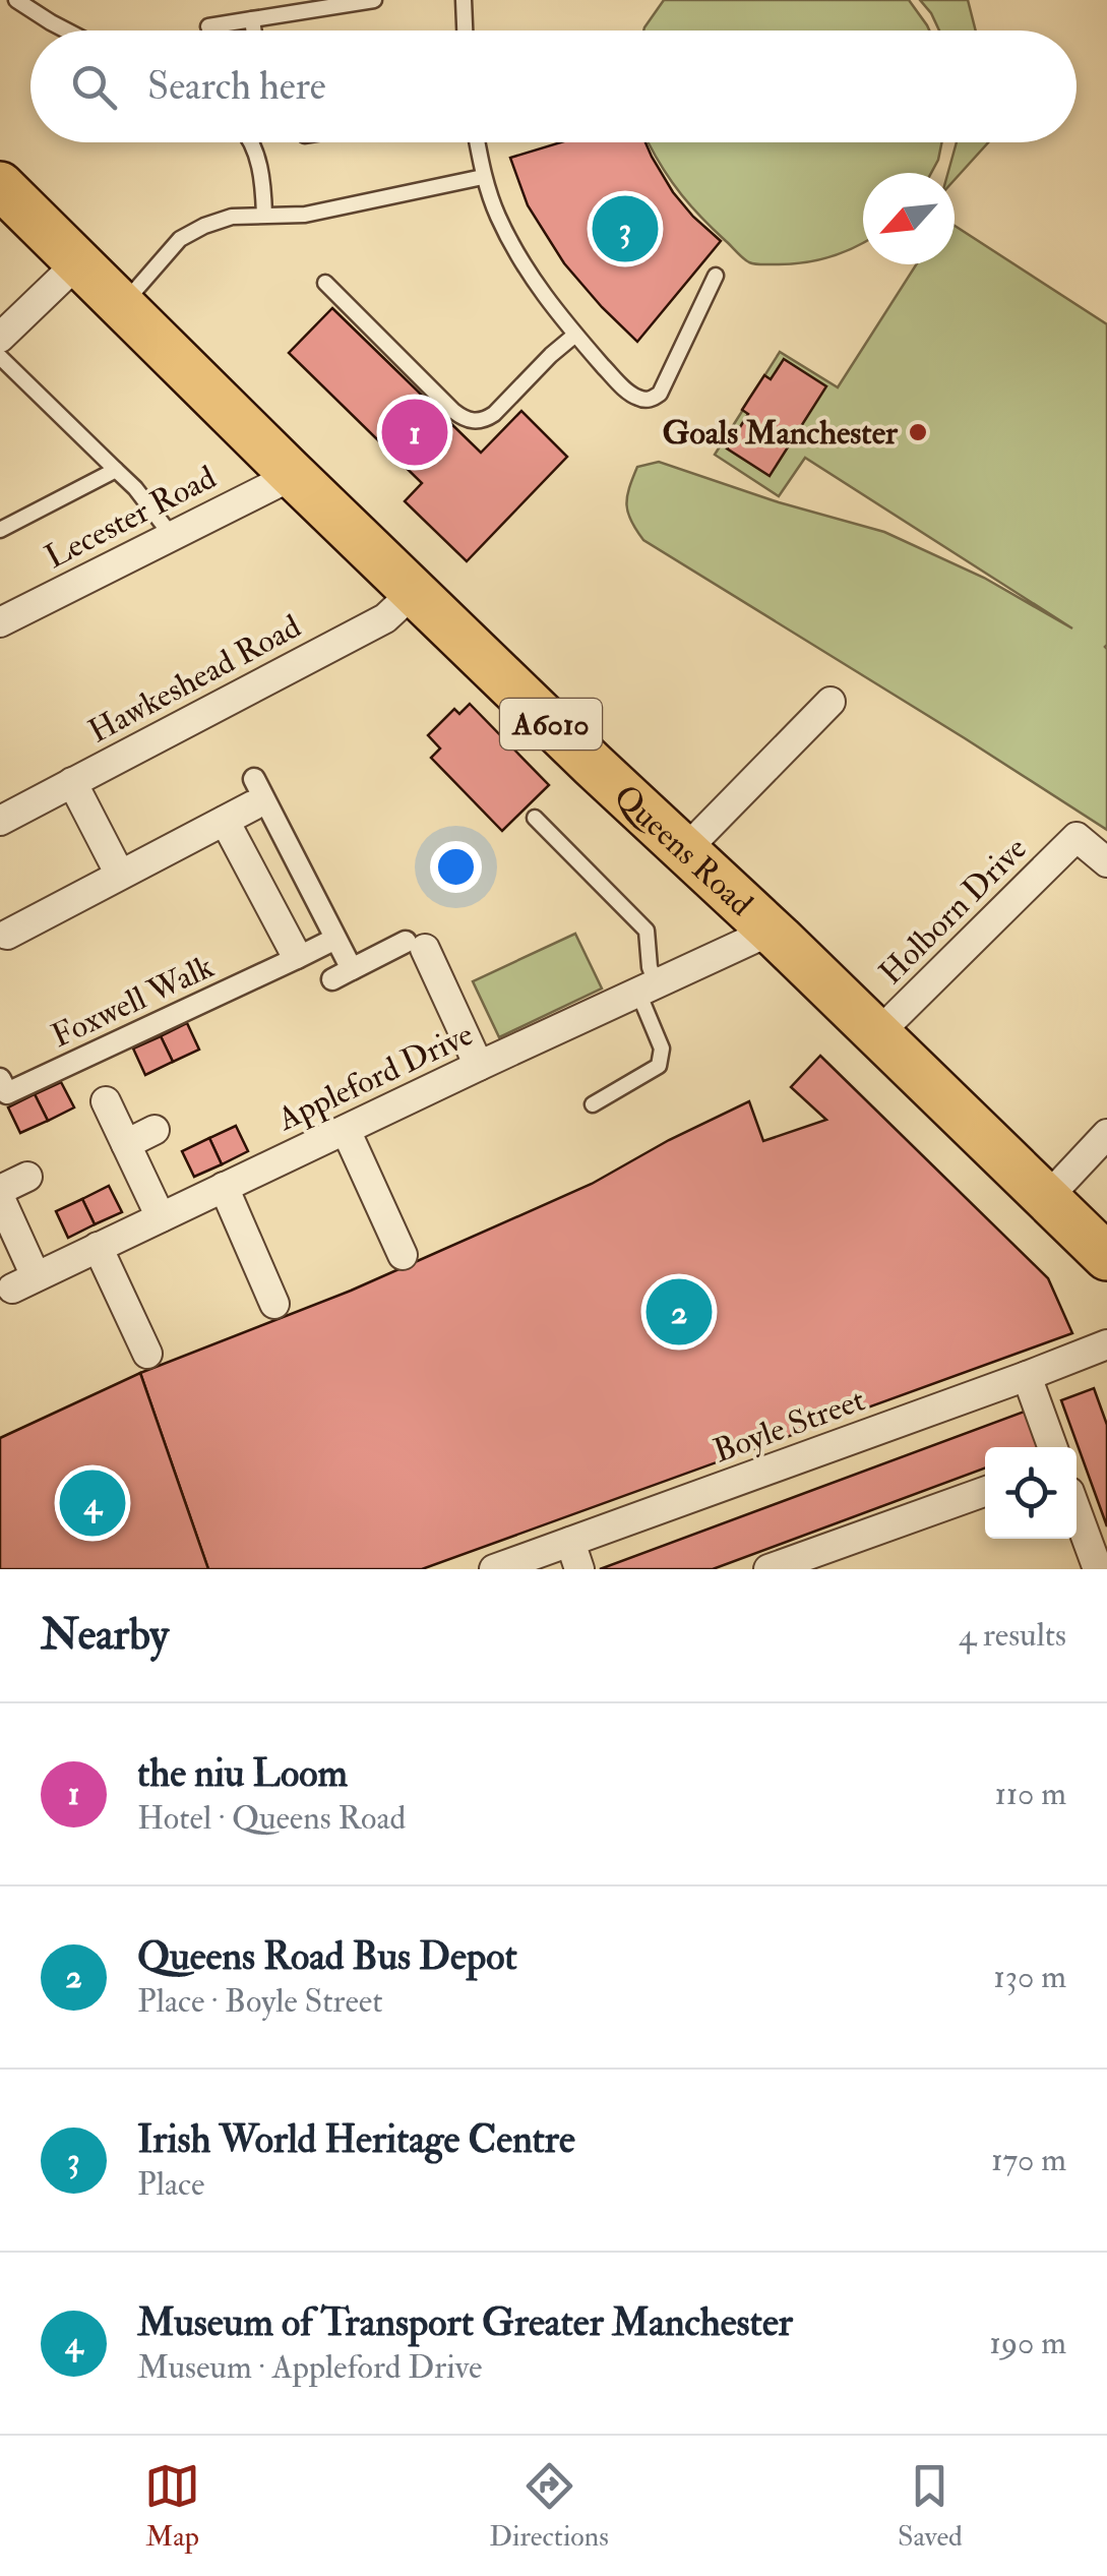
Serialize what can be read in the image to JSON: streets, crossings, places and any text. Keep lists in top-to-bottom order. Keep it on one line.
{"streets":{"highway":["A6010","Queens Road"],"street":["Lecester Road","Hawkeshead Road","Holborn Drive","Foxwell Walk","Appleford Drive","Boyle Street"]},"crossings":[["Lecester Road","Queens Road"],["Hawkeshead Road","Queens Road"],["Queens Road","Holborn Drive"],["Queens Road","Appleford Drive"]],"places":["Goals Manchester"],"north":"bottom left","page":{"search":"Search here","pins":["3","1","2","4"],"heading":["Nearby","4 results"],"list":[{"mark":"1","name":"the niu Loom","note":"Hotel · Queens Road","value":"110 m"},{"mark":"2","name":"Queens Road Bus Depot","note":"Place · Boyle Street","value":"130 m"},{"mark":"3","name":"Irish World Heritage Centre","note":"Place","value":"170 m"},{"mark":"4","name":"Museum of Transport Greater Manchester","note":"Museum · Appleford Drive","value":"190 m"}],"nav":["Map","Directions","Saved"]}}
